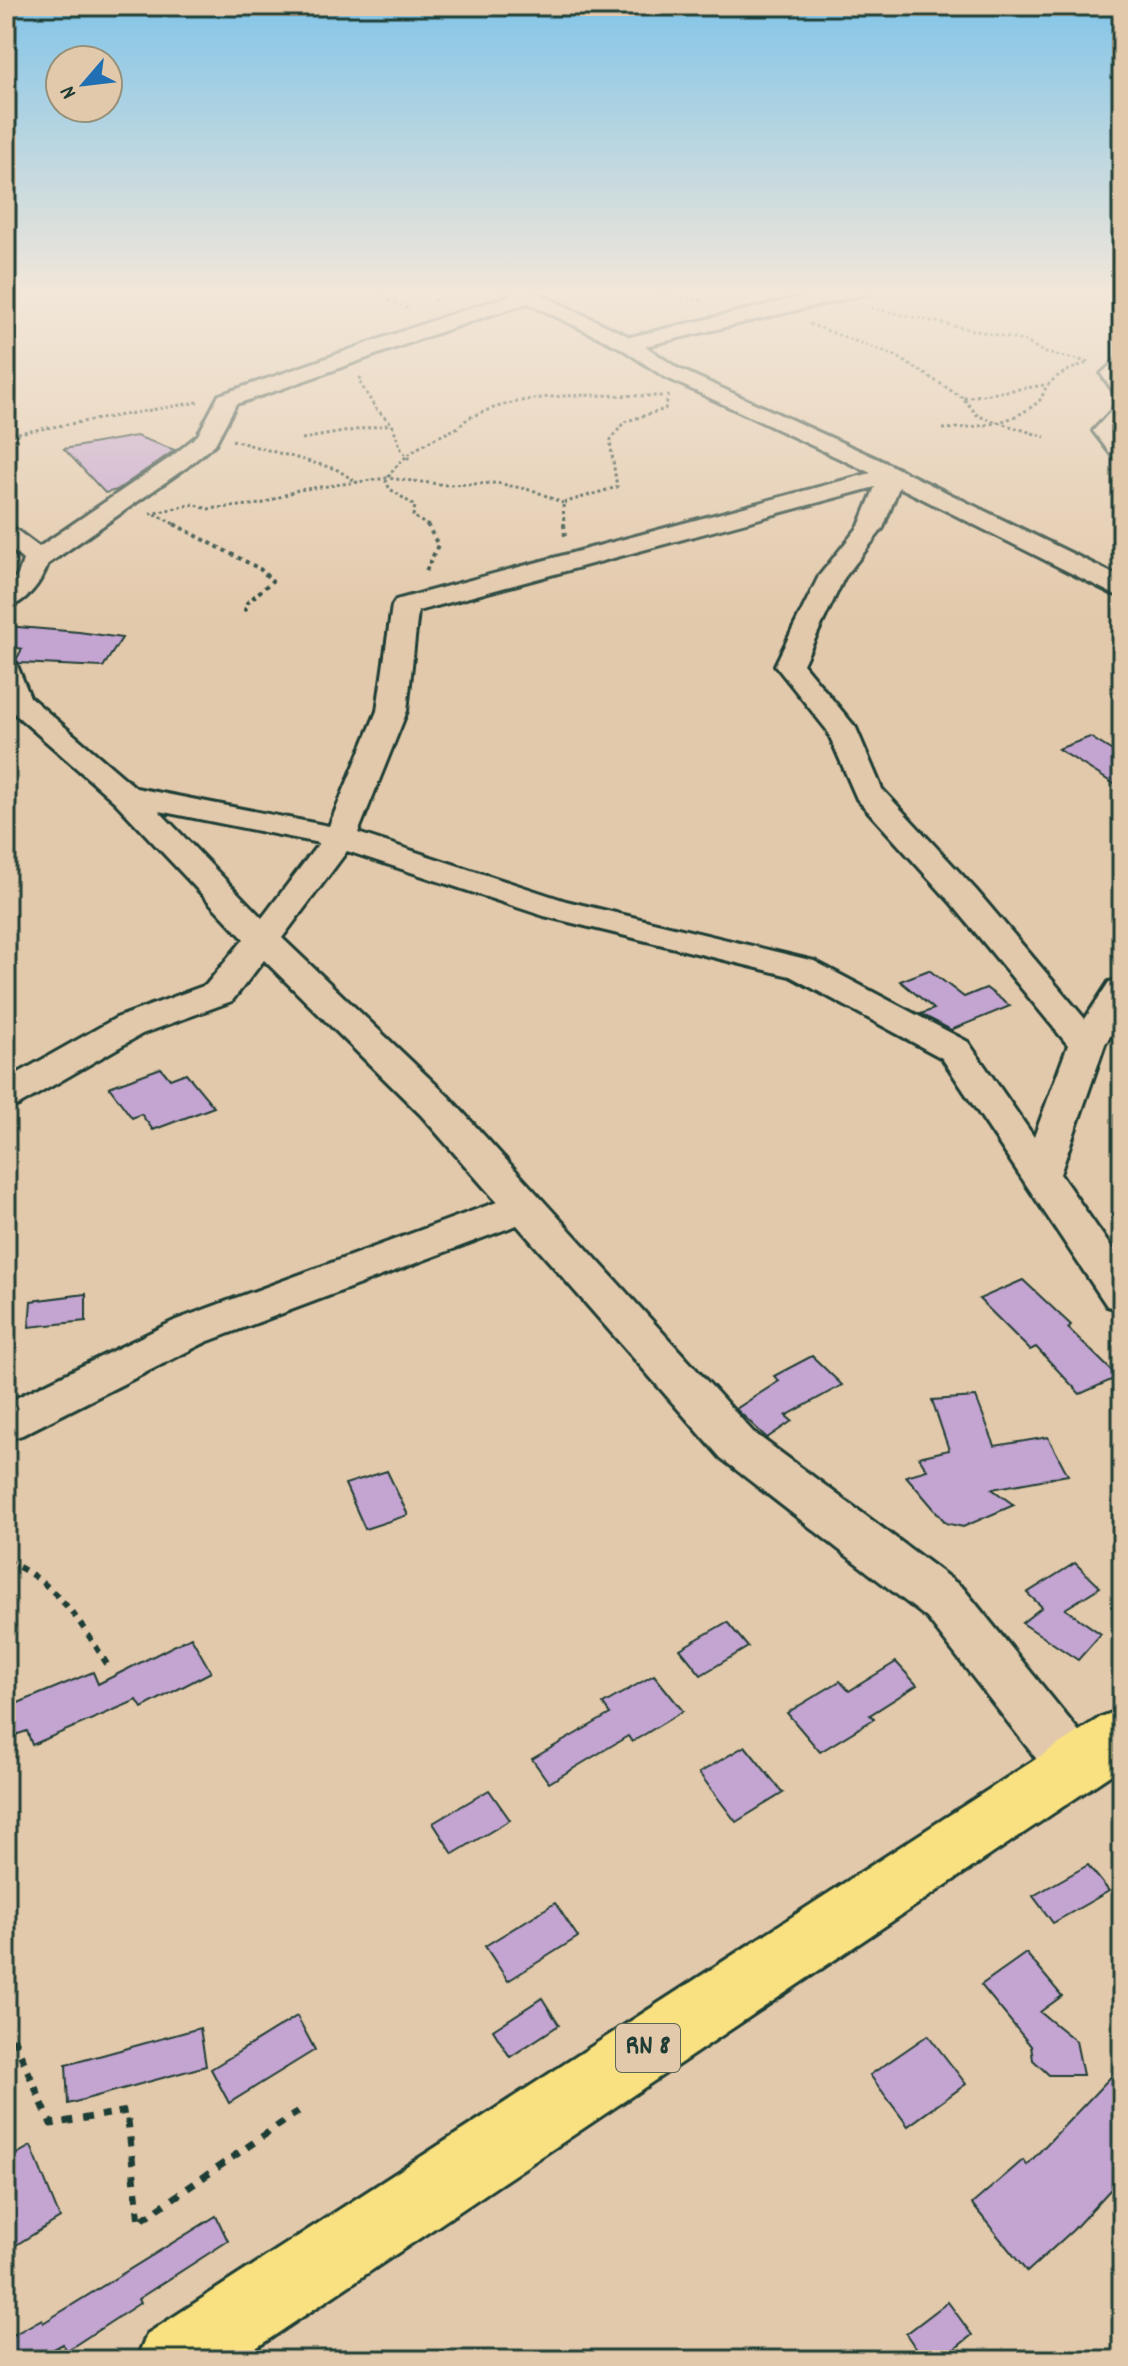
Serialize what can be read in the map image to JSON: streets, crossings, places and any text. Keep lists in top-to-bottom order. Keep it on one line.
{"streets":{"main road":["RN 8"]},"north":"bottom left"}
